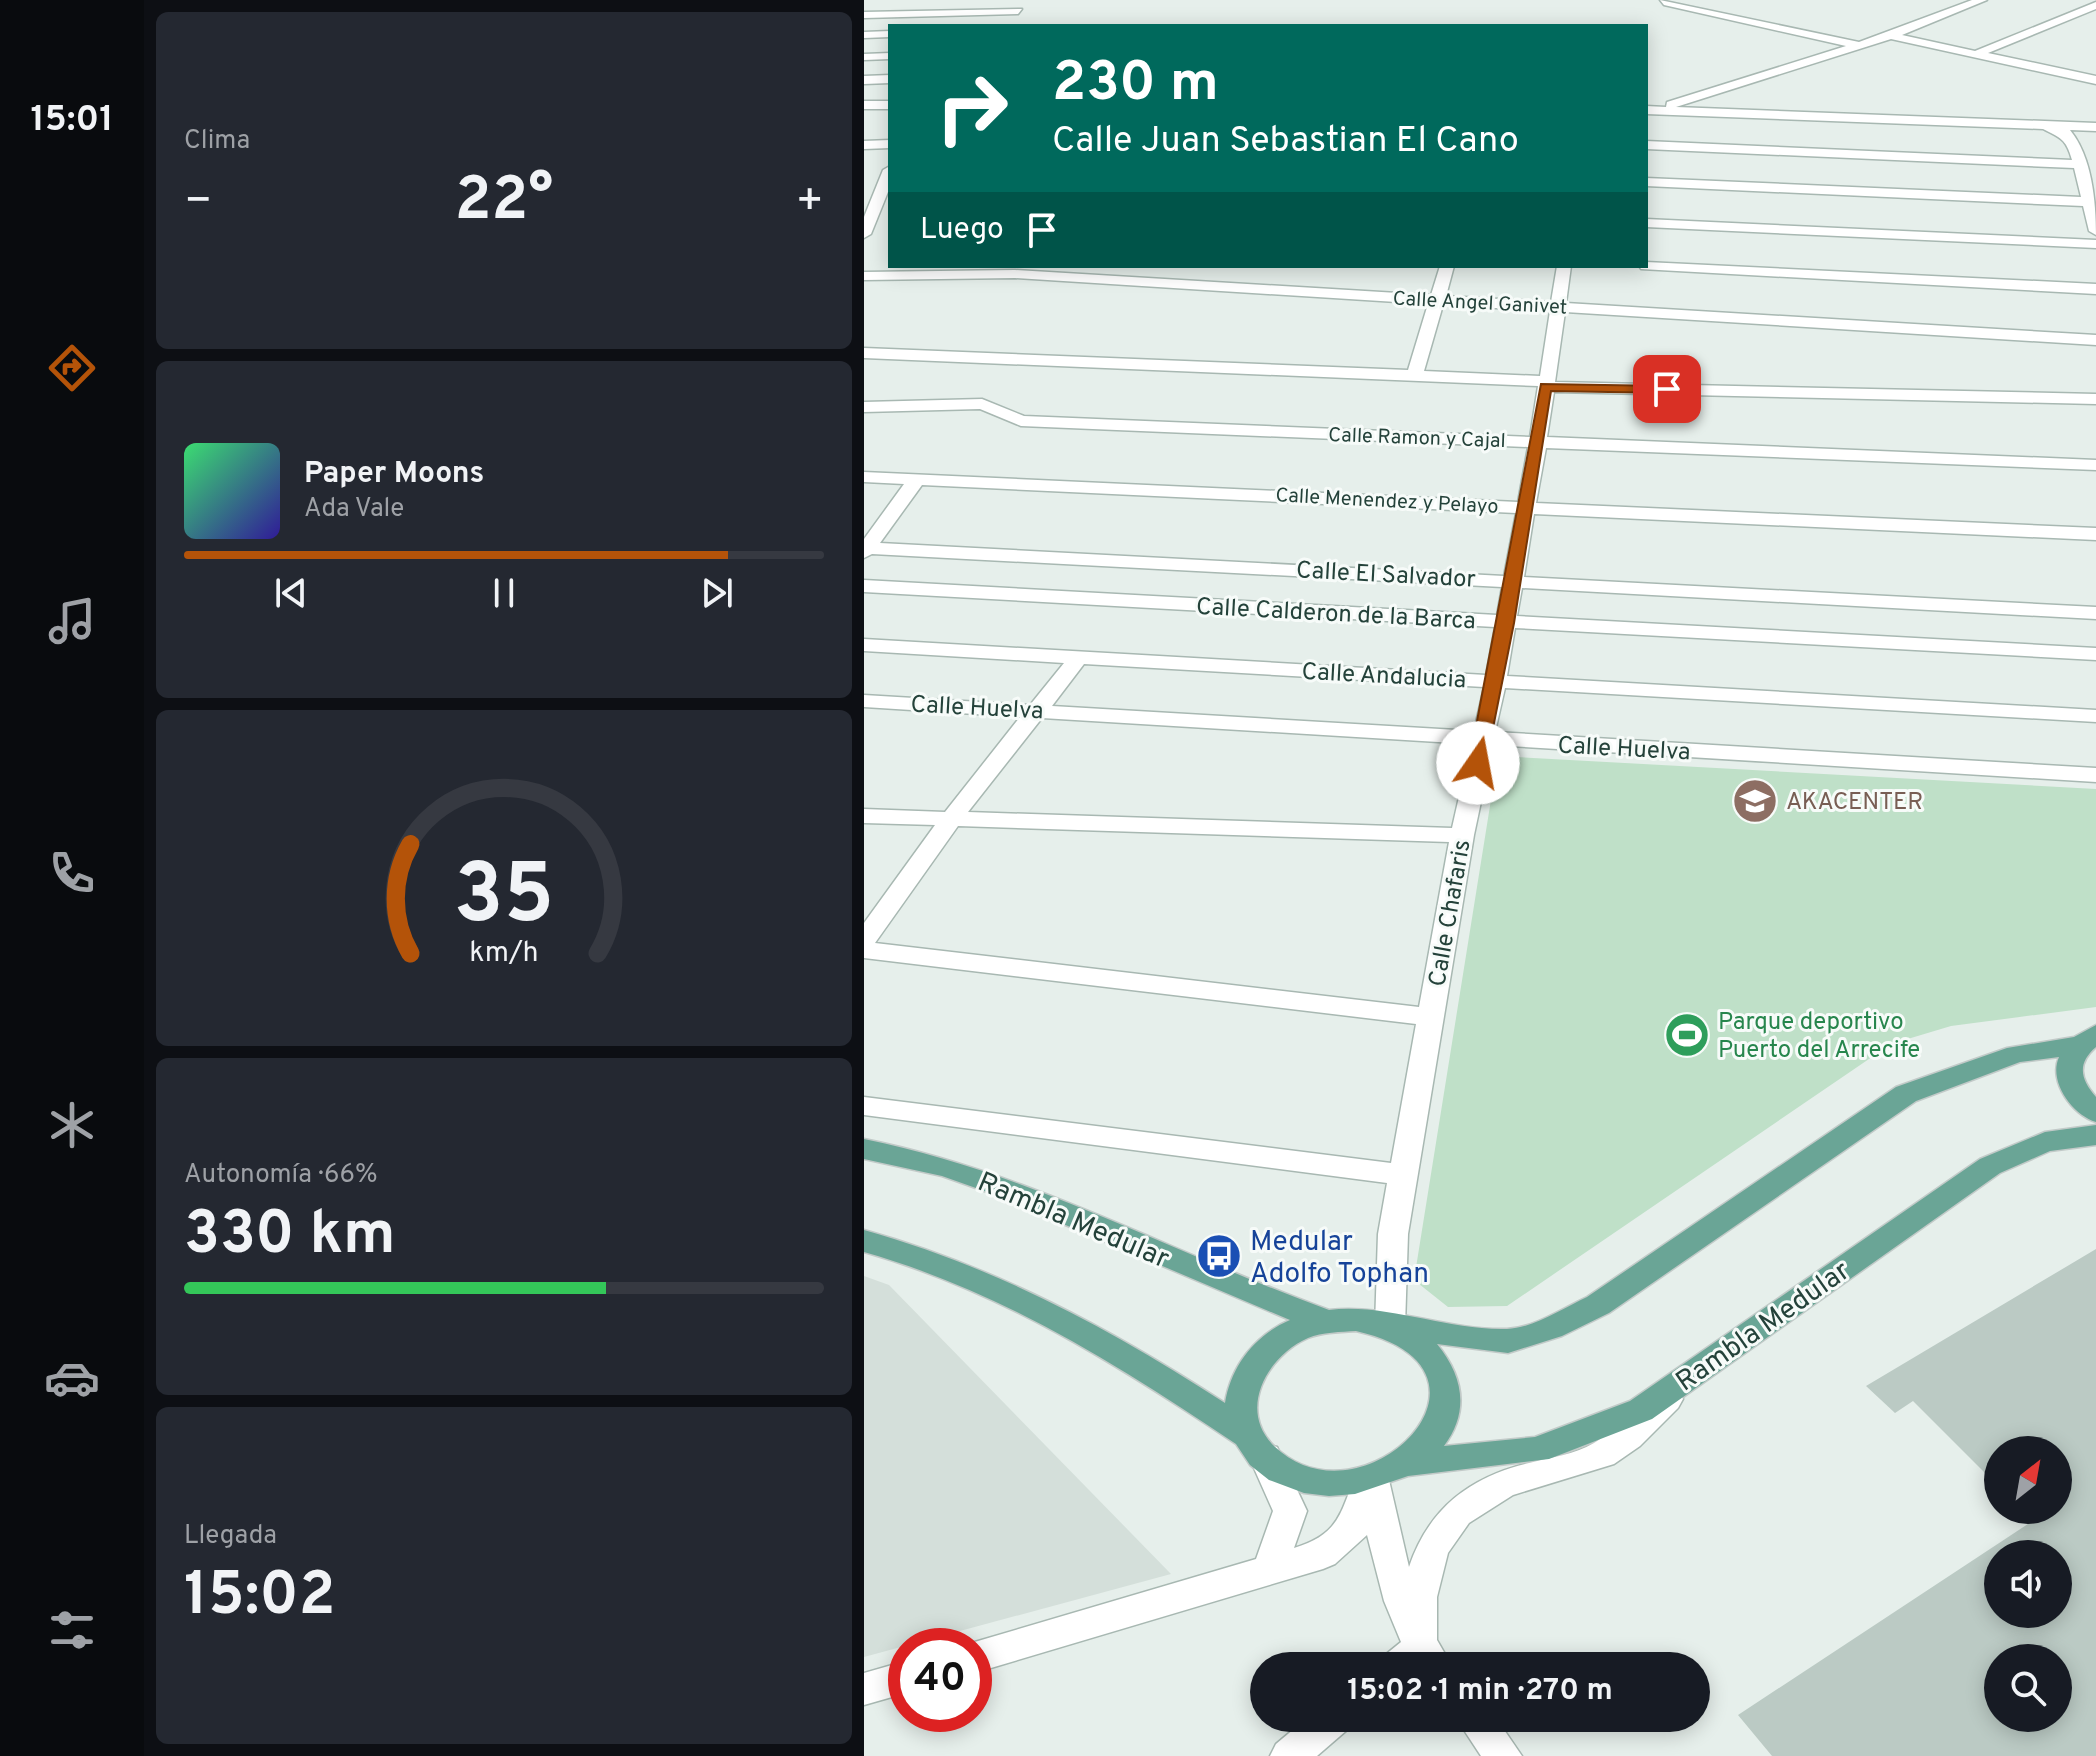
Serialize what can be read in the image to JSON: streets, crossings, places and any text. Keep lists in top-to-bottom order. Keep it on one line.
{"streets":{"main road":["Rambla Medular"],"street":["Calle Angel Ganivet","Calle Ramon y Cajal","Calle Menendez y Pelayo","Calle El Salvador","Calle Calderon de la Barca","Calle Andalucia","Calle Huelva","Calle Chafaris"]},"crossings":[["Calle Angel Ganivet","Calle Chafaris"],["Calle Ramon y Cajal","Calle Chafaris"],["Calle Menendez y Pelayo","Calle Chafaris"],["Calle El Salvador","Calle Chafaris"],["Calle Calderon de la Barca","Calle Chafaris"],["Calle Andalucia","Calle Chafaris"],["Calle Huelva","Calle Chafaris"],["Calle Chafaris","Rambla Medular"]],"places":{"school or university":["AKACENTER"],"sports":["Parque deportivo Puerto del Arrecife"],"bus stop":["Medular Adolfo Tophan"]},"north":"top right","page":{"tabs":"15:01","tile":["Clima",["Autonomía · 66%","330 km"],["Llegada","15:02"]],"turn":["230 m","Calle Juan Sebastian El Cano"],"heat":["−","22°","+"],"then":"Luego","song":["Paper Moons","Ada Vale"],"limit":"40","trip":"15:02 · 1 min · 270 m","gauge":["35","km/h"]}}
